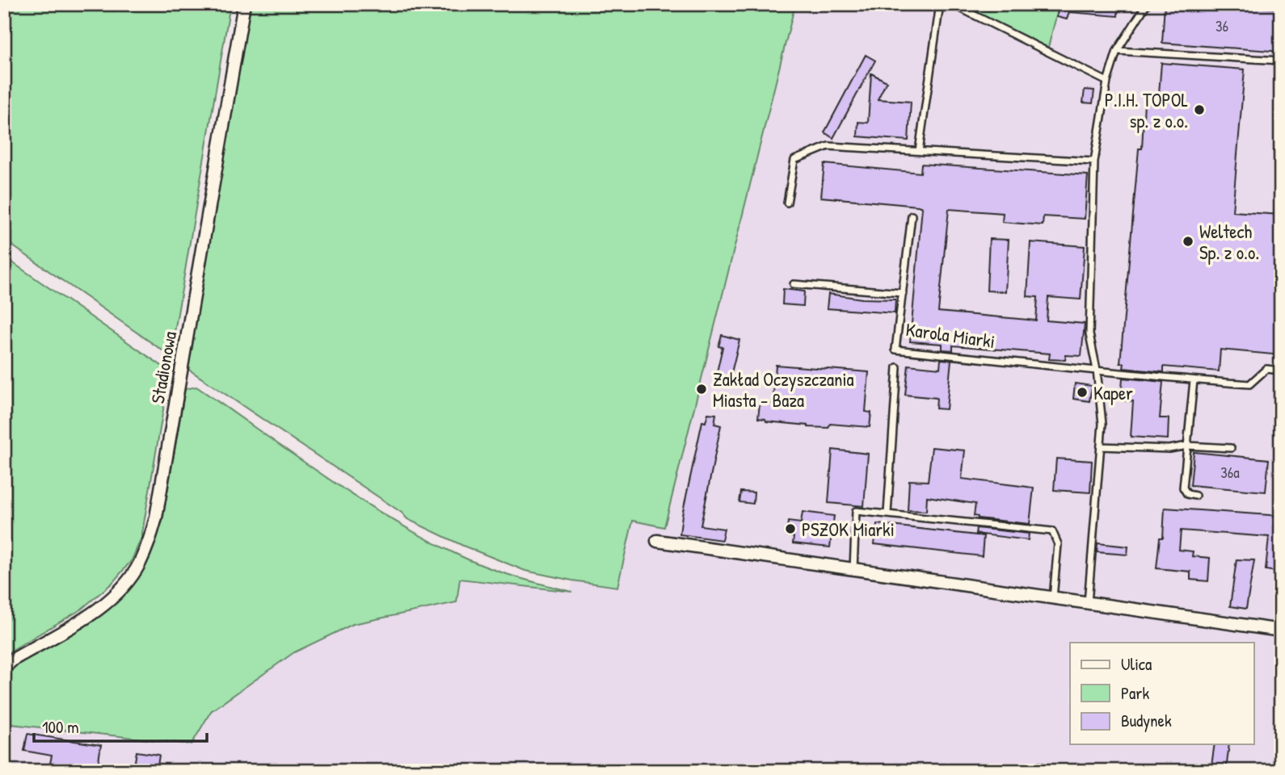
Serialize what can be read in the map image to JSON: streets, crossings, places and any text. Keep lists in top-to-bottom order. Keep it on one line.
{"streets":{"street":["Stadionowa"],"lane":["Karola Miarki"]},"places":["P.I.H. TOPOL sp. z o.o.","Weltech Sp. z o.o.","Zakład Oczyszczania Miasta - Baza","Kaper","PSZOK Miarki"],"house_numbers":["36","36a"],"legend":["Ulica","Park","Budynek"],"scale_bar":"100 m"}
